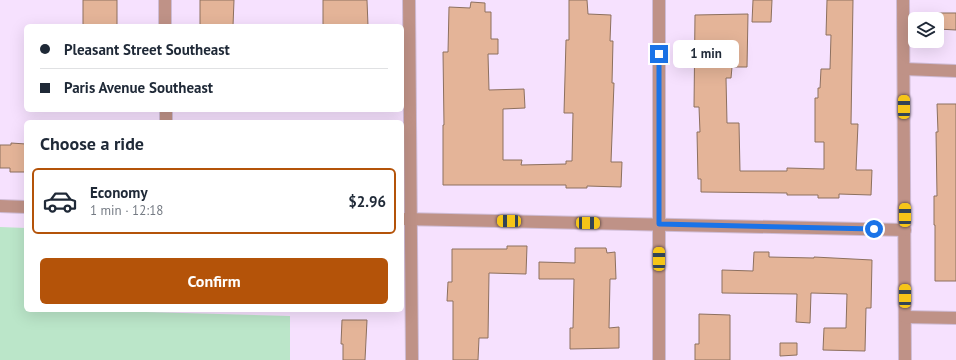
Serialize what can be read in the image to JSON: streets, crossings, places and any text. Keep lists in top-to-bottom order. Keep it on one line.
{"page":{"banner":["Pleasant Street Southeast","Paris Avenue Southeast"],"bubble":"1 min","heading":"Choose a ride","list":[{"name":"Economy","note":"1 min · 12:18","value":"$2.96"}],"buttons":"Confirm"}}
